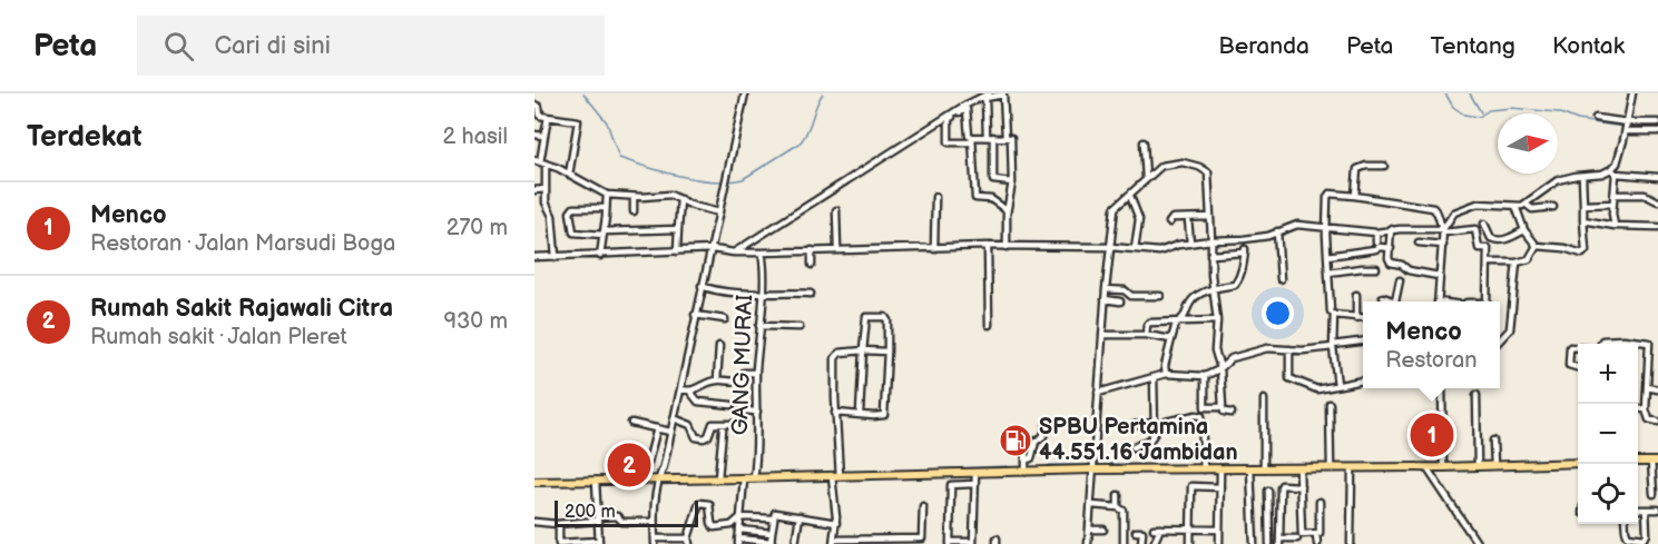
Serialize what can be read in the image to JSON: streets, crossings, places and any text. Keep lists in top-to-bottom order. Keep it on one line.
{"streets":{"street":["GANG MURAI"]},"places":{"fuel station":["SPBU Pertamina 44.551.16 Jambidan"]},"scale_bar":"200 m","north":"right","page":{"header":"Peta","search":"Cari di sini","nav":["Beranda","Peta","Tentang","Kontak"],"heading":["Terdekat","2 hasil"],"list":[{"mark":"1","name":"Menco","note":"Restoran · Jalan Marsudi Boga","value":"270 m"},{"mark":"2","name":"Rumah Sakit Rajawali Citra","note":"Rumah sakit · Jalan Pleret","value":"930 m"}],"popup":["Menco","Restoran"],"map_buttons":["+","−"],"pins":["1","2"],"scale":"200 m"}}
